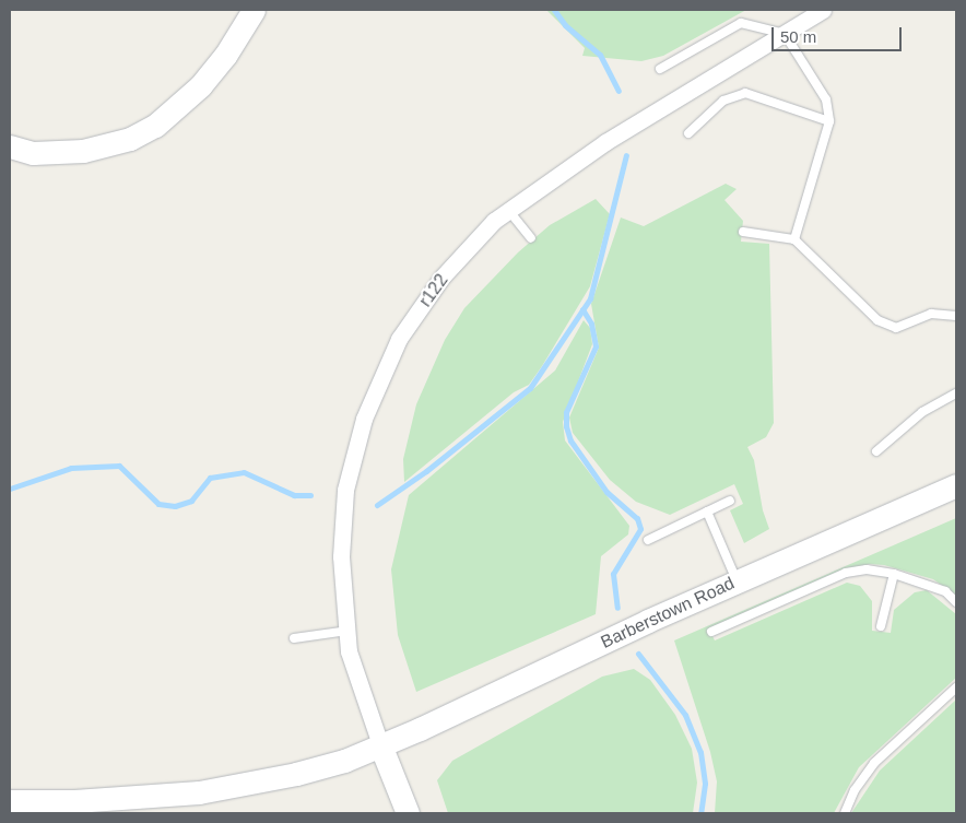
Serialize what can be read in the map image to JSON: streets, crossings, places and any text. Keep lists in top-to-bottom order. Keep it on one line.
{"streets":{"main road":["Barberstown Road"],"street":["r122"]},"crossings":[["r122","Barberstown Road"]],"scale_bar":"50 m"}
